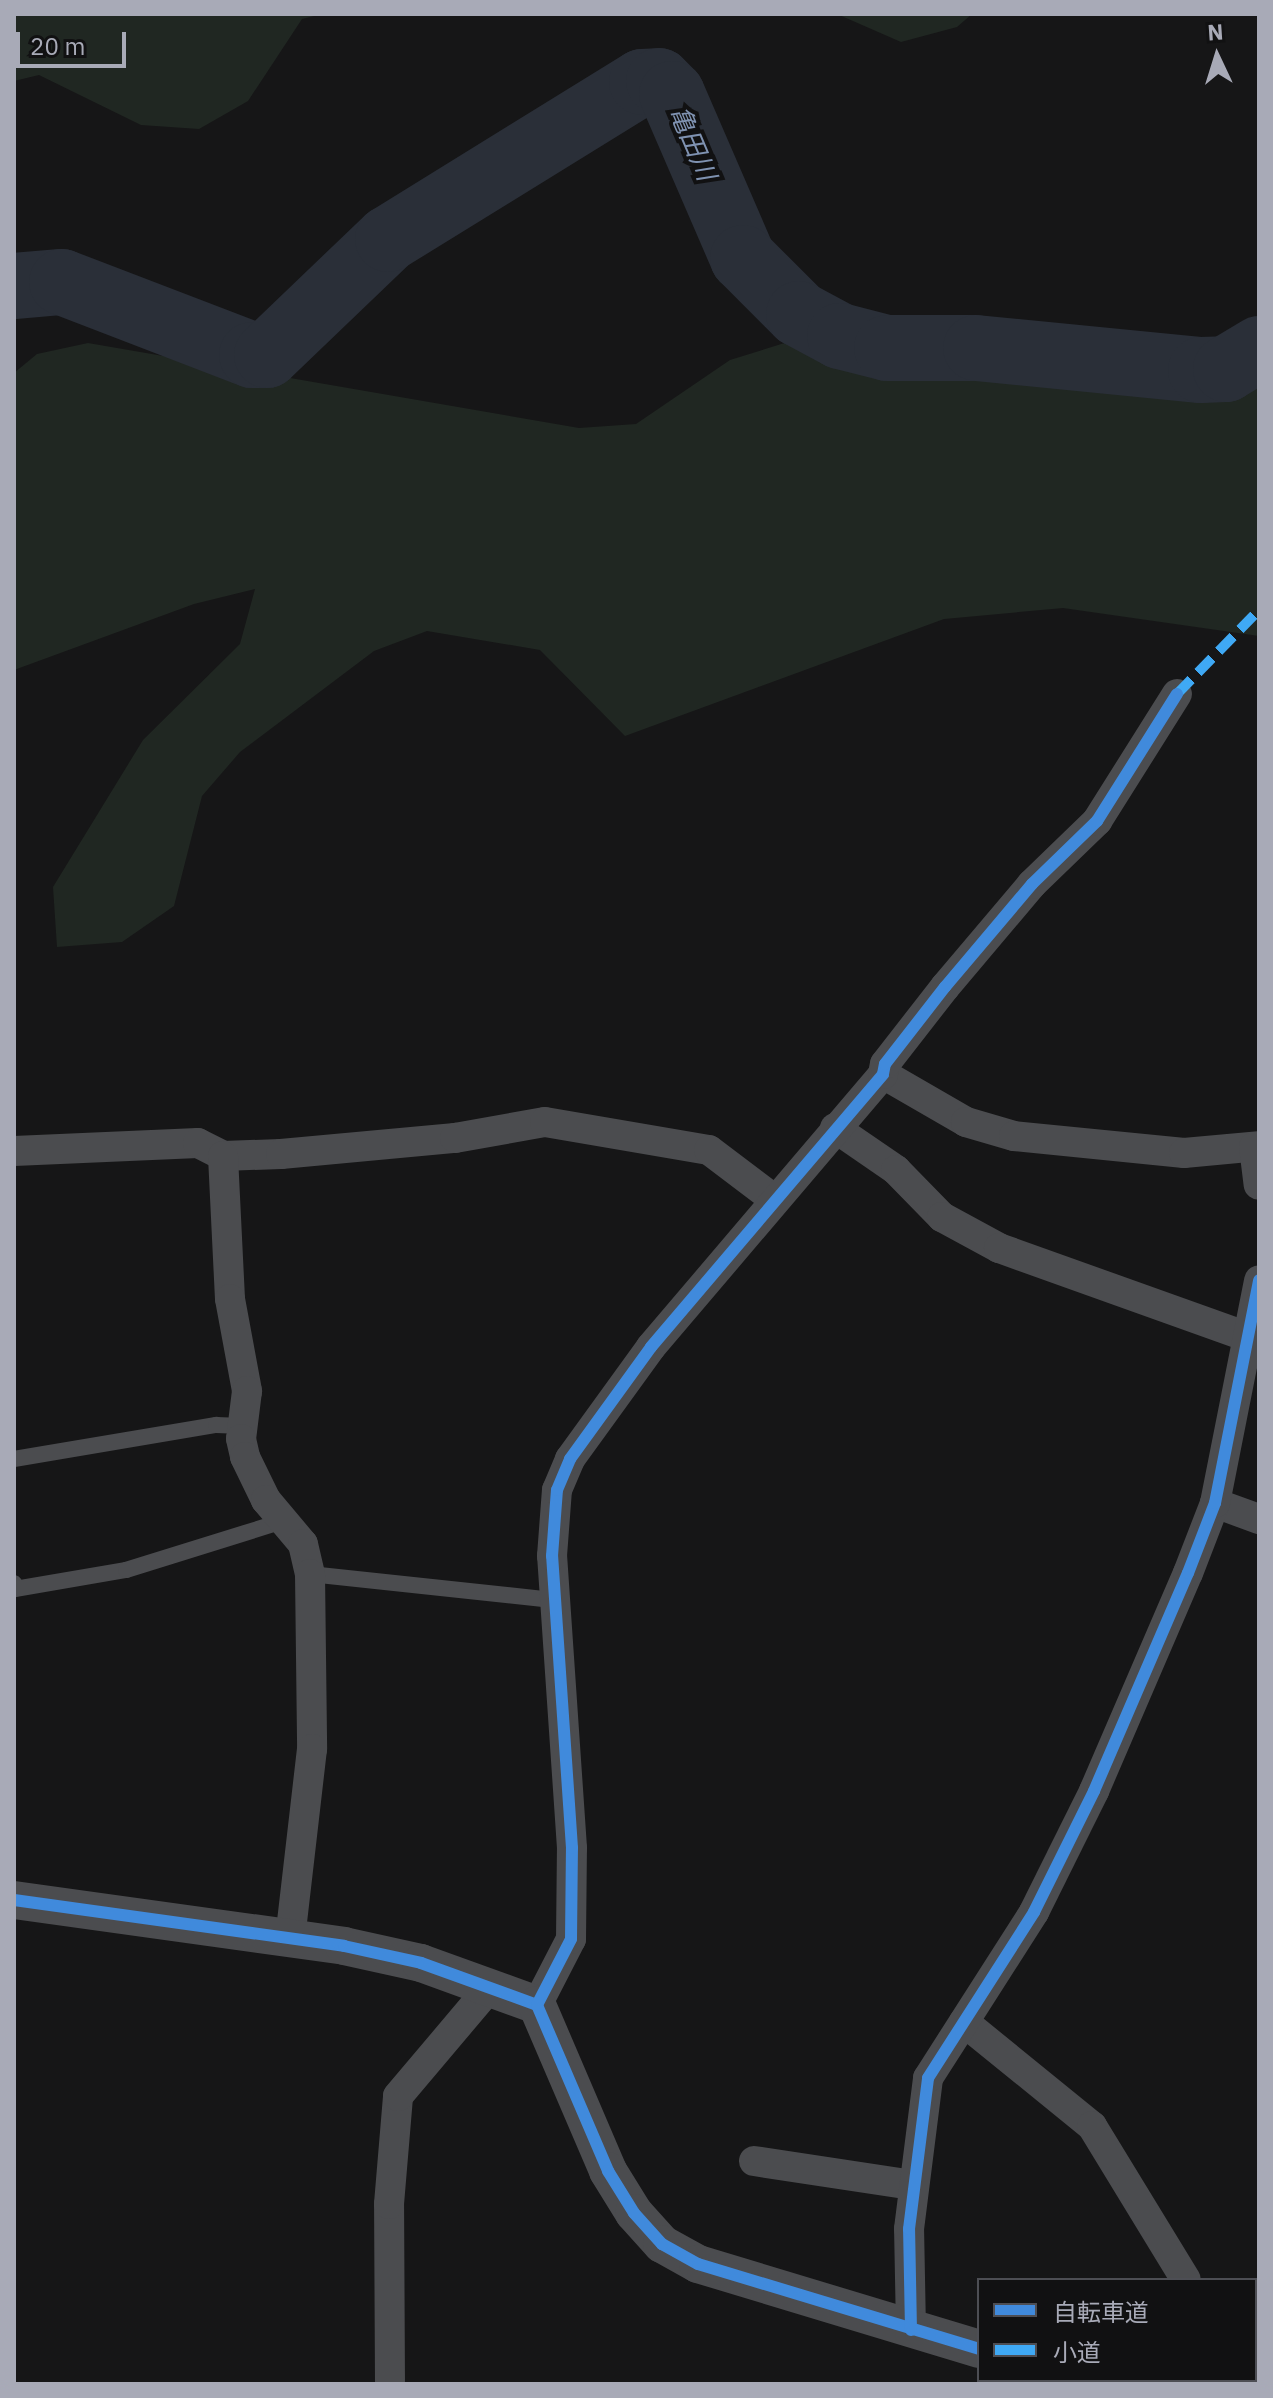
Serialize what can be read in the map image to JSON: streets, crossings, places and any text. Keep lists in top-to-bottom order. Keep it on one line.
{"water":["亀田川"],"legend":["自転車道","小道"],"scale_bar":"20 m","north":"top"}
